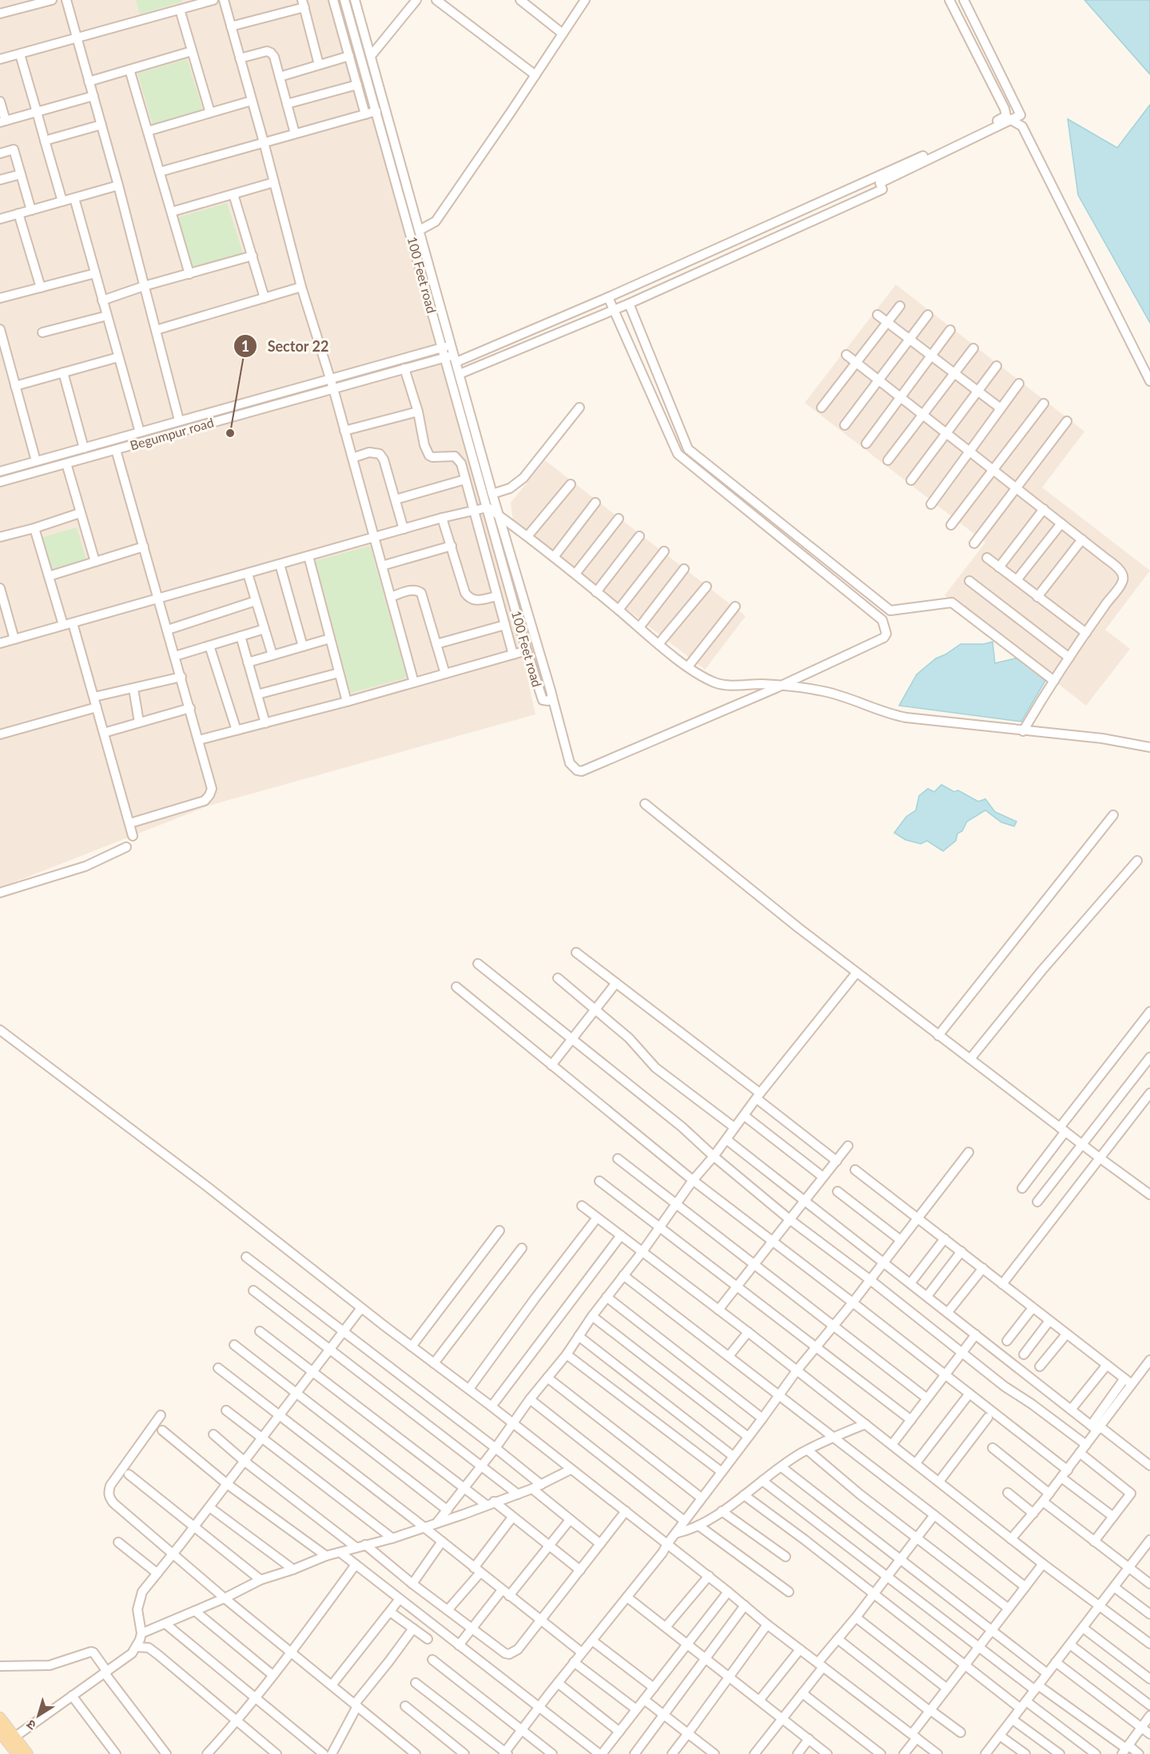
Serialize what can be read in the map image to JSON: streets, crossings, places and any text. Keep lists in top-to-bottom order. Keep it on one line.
{"streets":{"street":["100 Feet road","Begumpur road"]},"crossings":[["100 Feet road","Begumpur road"]],"places":["Sector 22"],"north":"bottom left"}
